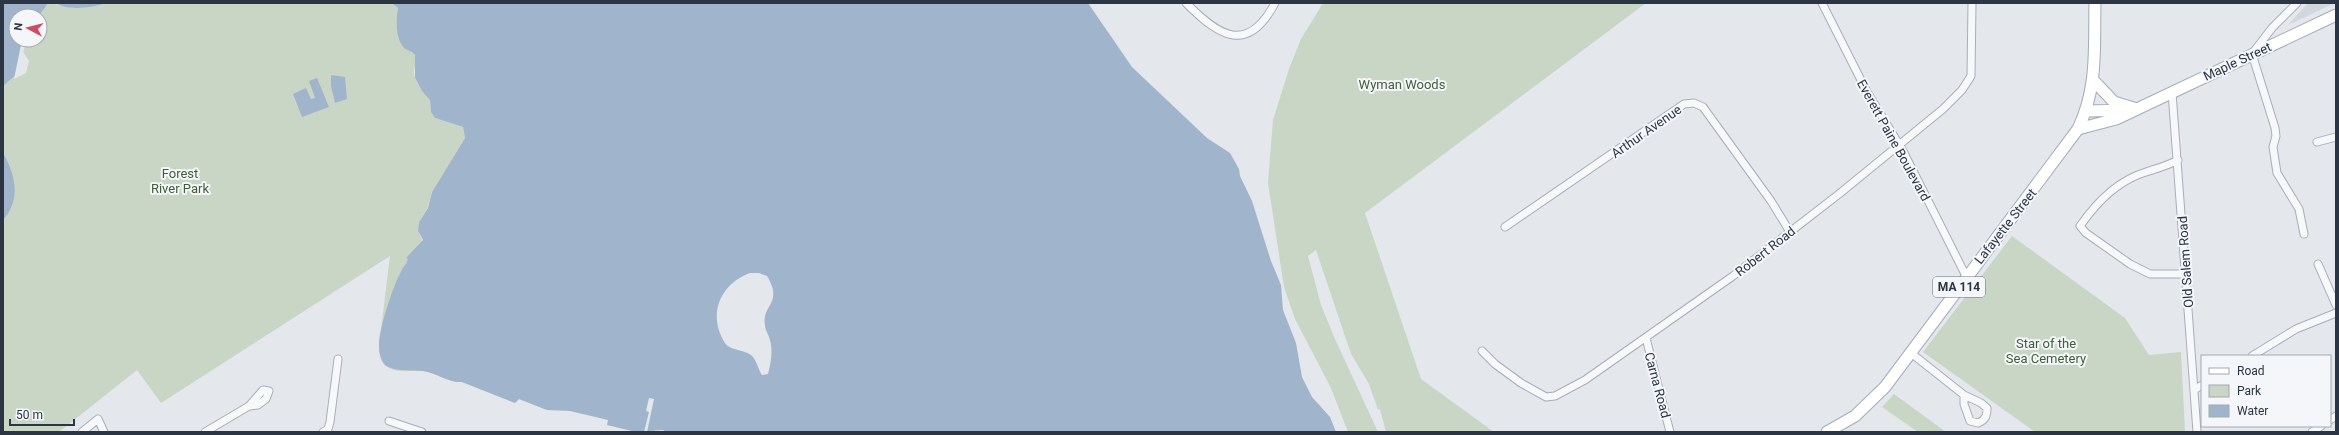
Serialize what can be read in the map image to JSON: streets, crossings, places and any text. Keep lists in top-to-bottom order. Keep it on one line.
{"streets":{"main road":["Maple Street","Lafayette Street","MA 114"],"street":["Arthur Avenue","Everett Paine Boulevard","Robert Road","Old Salem Road","Carna Road"]},"crossings":[["Maple Street","Lafayette Street"],["Maple Street","Old Salem Road"],["Arthur Avenue","Robert Road"],["Everett Paine Boulevard","Lafayette Street"],["Everett Paine Boulevard","Robert Road"],["Robert Road","Carna Road"]],"parks":["Wyman Woods","Forest River Park","Star of the Sea Cemetery"],"legend":["Road","Park","Water"],"scale_bar":"50 m","north":"left"}
